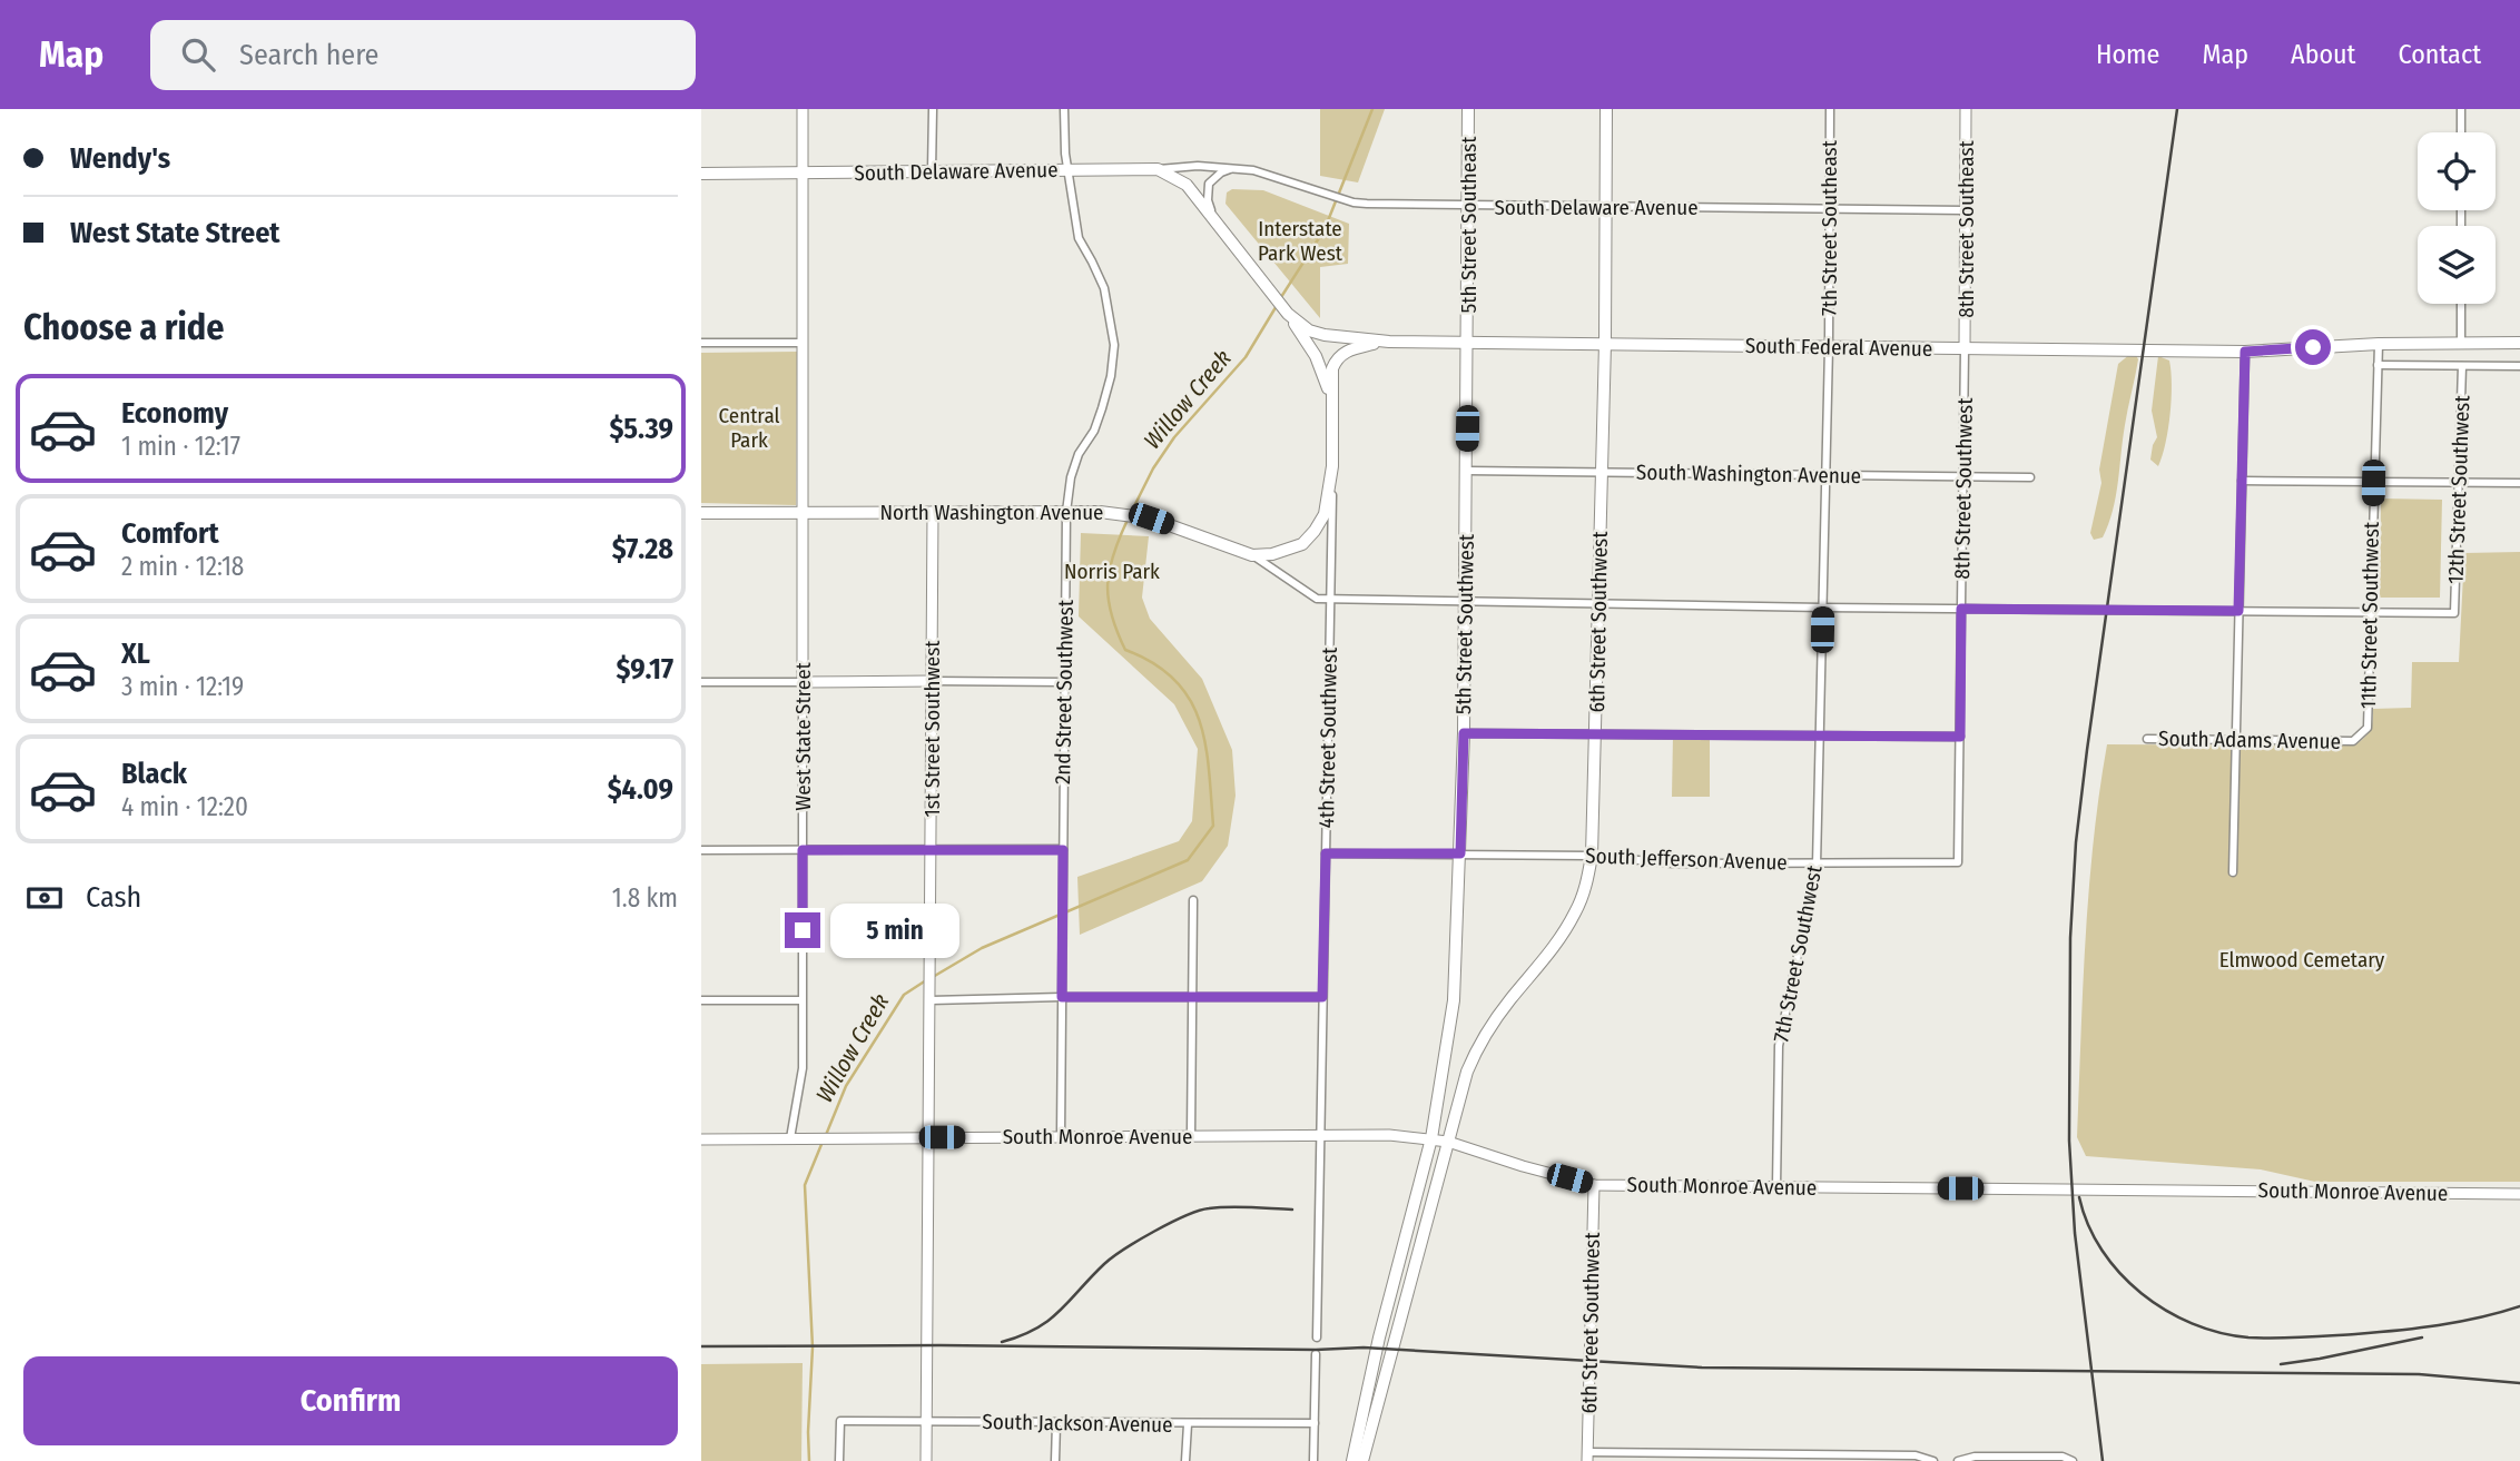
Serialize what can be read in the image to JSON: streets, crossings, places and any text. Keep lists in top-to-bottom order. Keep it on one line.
{"streets":{"main road":["South Delaware Avenue","5th Street Southeast","8th Street Southeast","South Federal Avenue","North Washington Avenue","6th Street Southwest","5th Street Southwest","1st Street Southwest","West State Street","South Monroe Avenue"],"street":["7th Street Southeast","South Washington Avenue","8th Street Southwest","12th Street Southwest","11th Street Southwest","2nd Street Southwest","4th Street Southwest","South Adams Avenue","South Jefferson Avenue","7th Street Southwest","South Jackson Avenue"]},"crossings":[["South Delaware Avenue","5th Street Southeast"],["South Delaware Avenue","7th Street Southeast"],["South Delaware Avenue","8th Street Southeast"],["South Delaware Avenue","6th Street Southwest"],["South Delaware Avenue","2nd Street Southwest"],["South Delaware Avenue","West State Street"],["5th Street Southeast","South Federal Avenue"],["5th Street Southeast","5th Street Southwest"],["7th Street Southeast","South Federal Avenue"],["7th Street Southeast","7th Street Southwest"],["8th Street Southeast","South Federal Avenue"],["8th Street Southeast","8th Street Southwest"],["South Federal Avenue","8th Street Southwest"],["South Federal Avenue","North Washington Avenue"],["South Federal Avenue","11th Street Southwest"],["South Federal Avenue","6th Street Southwest"],["South Federal Avenue","5th Street Southwest"],["South Federal Avenue","7th Street Southwest"],["South Washington Avenue","8th Street Southwest"],["South Washington Avenue","6th Street Southwest"],["South Washington Avenue","5th Street Southwest"],["South Washington Avenue","7th Street Southwest"],["8th Street Southwest","South Jefferson Avenue"],["12th Street Southwest","11th Street Southwest"],["North Washington Avenue","2nd Street Southwest"],["North Washington Avenue","1st Street Southwest"],["North Washington Avenue","West State Street"],["North Washington Avenue","4th Street Southwest"],["11th Street Southwest","South Adams Avenue"],["6th Street Southwest","South Jefferson Avenue"],["6th Street Southwest","South Monroe Avenue"],["5th Street Southwest","South Jefferson Avenue"],["5th Street Southwest","South Monroe Avenue"],["2nd Street Southwest","South Monroe Avenue"],["1st Street Southwest","South Monroe Avenue"],["1st Street Southwest","South Jackson Avenue"],["West State Street","South Monroe Avenue"],["4th Street Southwest","South Jefferson Avenue"],["4th Street Southwest","South Monroe Avenue"],["South Jefferson Avenue","7th Street Southwest"],["7th Street Southwest","South Monroe Avenue"]],"water":["Willow Creek"],"parks":["Interstate Park West","Central Park","Norris Park","Elmwood Cemetary"],"page":{"header":"Map","search":"Search here","nav":["Home","Map","About","Contact"],"banner":["Wendy's","West State Street"],"heading":"Choose a ride","list":[{"name":"Economy","note":"1 min · 12:17","value":"$5.39"},{"name":"Comfort","note":"2 min · 12:18","value":"$7.28"},{"name":"XL","note":"3 min · 12:19","value":"$9.17"},{"name":"Black","note":"4 min · 12:20","value":"$4.09"}],"pay":["Cash","1.8 km"],"bubble":"5 min","buttons":"Confirm"}}
